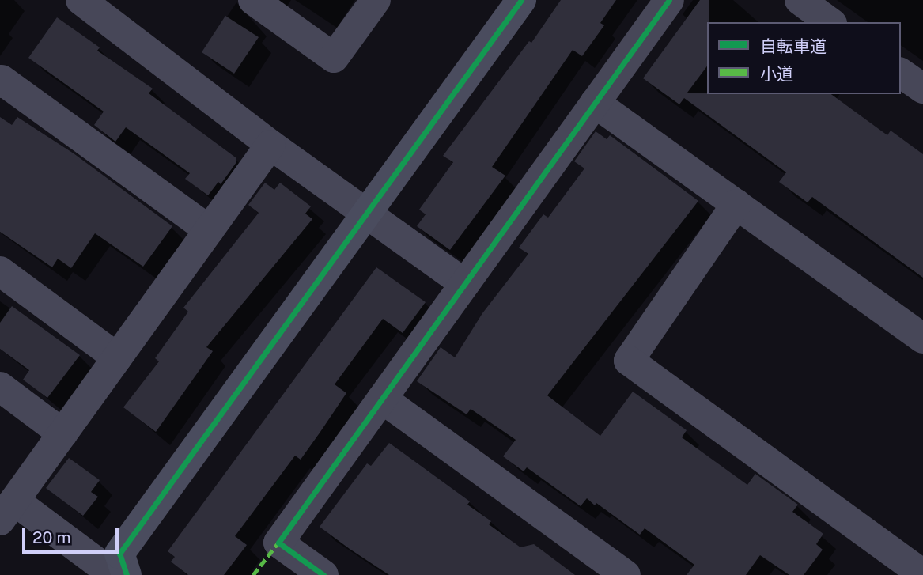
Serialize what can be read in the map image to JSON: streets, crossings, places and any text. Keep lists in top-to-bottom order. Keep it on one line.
{"legend":["自転車道","小道"],"scale_bar":"20 m"}
